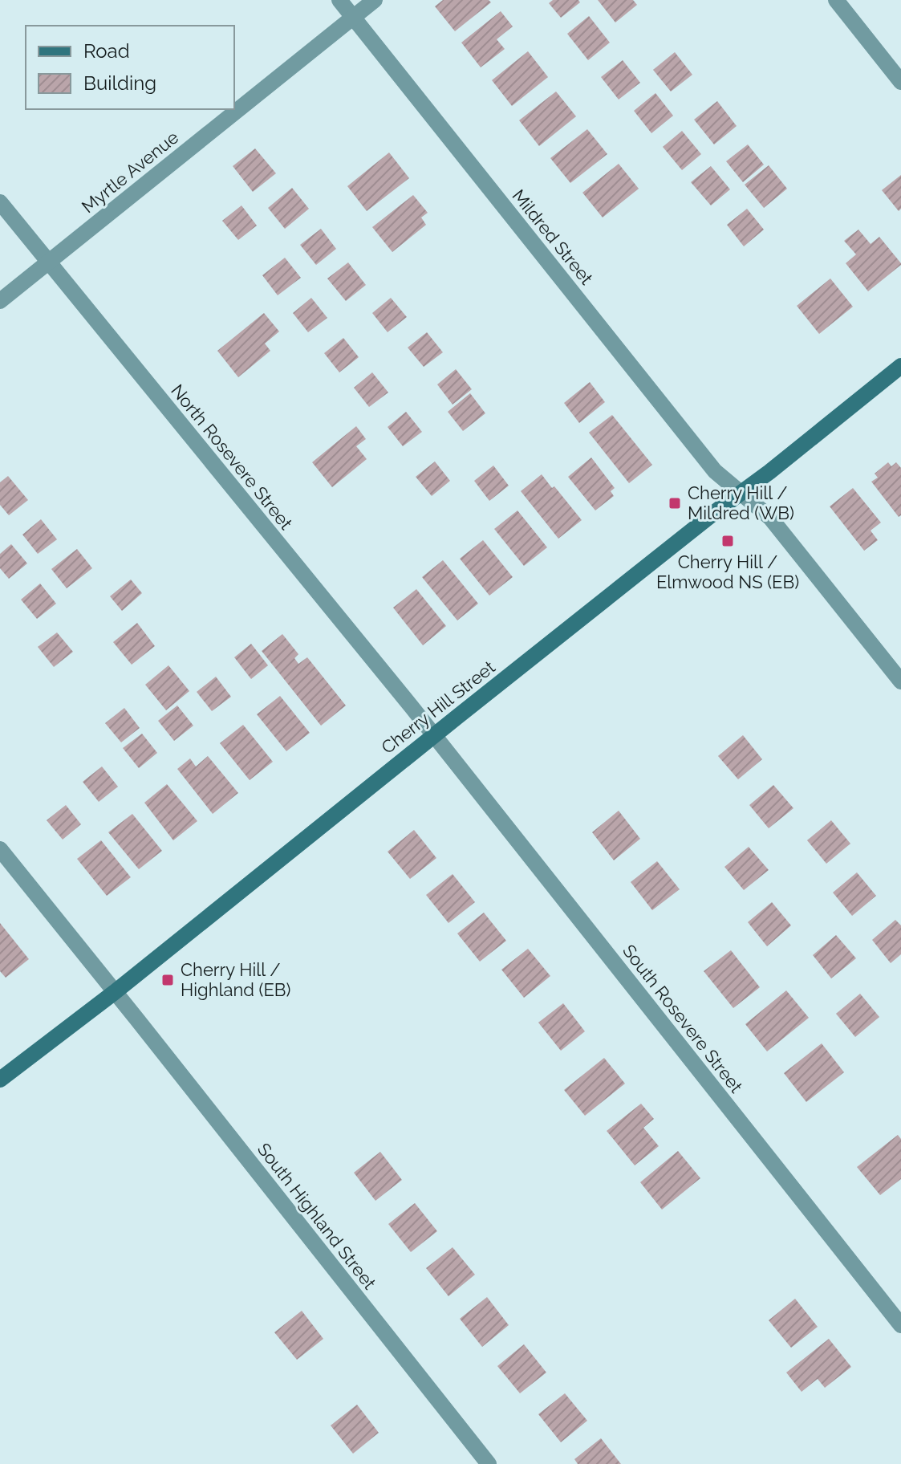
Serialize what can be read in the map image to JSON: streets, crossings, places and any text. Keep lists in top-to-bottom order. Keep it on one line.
{"streets":{"street":["Myrtle Avenue","Mildred Street","North Rosevere Street","Cherry Hill Street","South Rosevere Street","South Highland Street"]},"crossings":[["Myrtle Avenue","Mildred Street"],["Myrtle Avenue","North Rosevere Street"],["Mildred Street","Cherry Hill Street"],["North Rosevere Street","Cherry Hill Street"],["North Rosevere Street","South Rosevere Street"],["Cherry Hill Street","South Rosevere Street"],["Cherry Hill Street","South Highland Street"]],"places":{"transit":["Cherry Hill / Mildred (WB)","Cherry Hill / Elmwood NS (EB)","Cherry Hill / Highland (EB)"]},"legend":["Road","Building"]}
